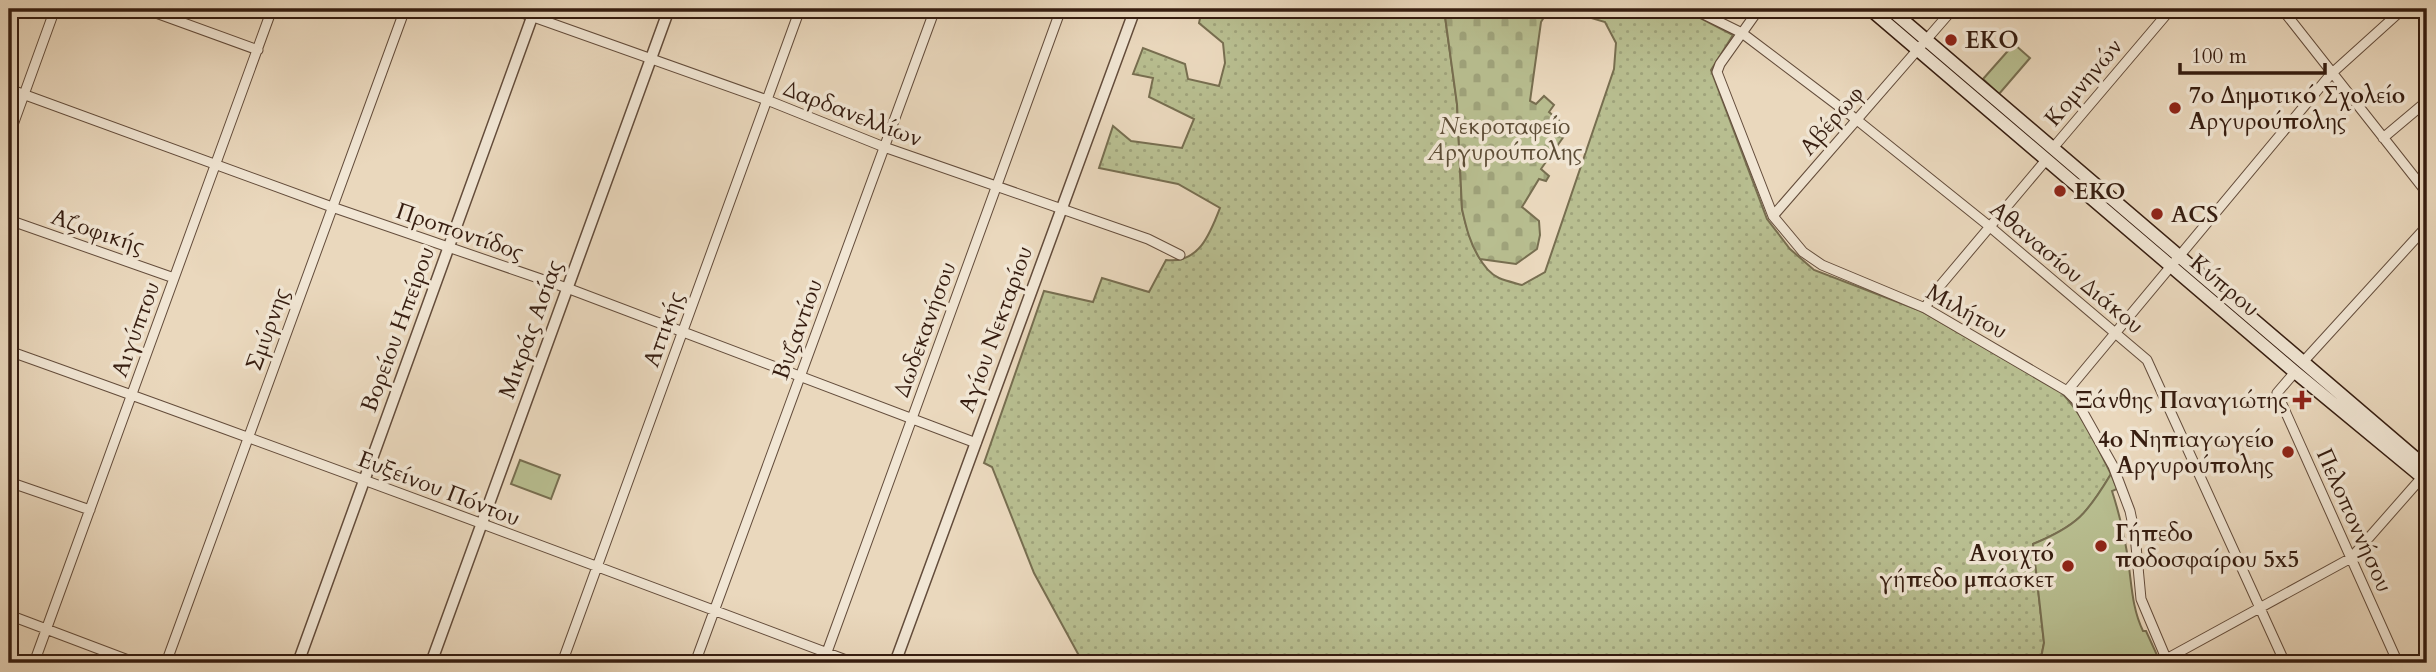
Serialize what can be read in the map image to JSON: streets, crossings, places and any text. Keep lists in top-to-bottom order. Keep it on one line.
{"streets":{"main road":["Κύπρου"],"street":["Κομνηνών","Δαρδανελλίων","Αβέρωφ","Αζοφικής","Προποντίδος","Αθανασίου Διάκου","Μιλήτου","Αιγύπτου","Σμύρνης","Βορείου Ηπείρου","Μικράς Ασίας","Αττικής","Βυζαντίου","Δωδεκανήσου","Αγίου Νεκταρίου","Ευξείνου Πόντου","Πελοποννήσου"]},"crossings":[["Κομνηνών","Αθανασίου Διάκου"],["Κομνηνών","Κύπρου"],["Κομνηνών","Μιλήτου"],["Δαρδανελλίων","Βορείου Ηπείρου"],["Δαρδανελλίων","Μικράς Ασίας"],["Δαρδανελλίων","Αττικής"],["Δαρδανελλίων","Βυζαντίου"],["Δαρδανελλίων","Δωδεκανήσου"],["Δαρδανελλίων","Αγίου Νεκταρίου"],["Αβέρωφ","Αθανασίου Διάκου"],["Αβέρωφ","Κύπρου"],["Αβέρωφ","Μιλήτου"],["Αζοφικής","Αιγύπτου"],["Προποντίδος","Αιγύπτου"],["Προποντίδος","Σμύρνης"],["Προποντίδος","Βορείου Ηπείρου"],["Προποντίδος","Μικράς Ασίας"],["Προποντίδος","Αττικής"],["Προποντίδος","Βυζαντίου"],["Προποντίδος","Δωδεκανήσου"],["Προποντίδος","Αγίου Νεκταρίου"],["Αθανασίου Διάκου","Μιλήτου"],["Κύπρου","Πελοποννήσου"],["Αιγύπτου","Ευξείνου Πόντου"],["Σμύρνης","Ευξείνου Πόντου"],["Βορείου Ηπείρου","Ευξείνου Πόντου"],["Μικράς Ασίας","Ευξείνου Πόντου"],["Αττικής","Ευξείνου Πόντου"],["Βυζαντίου","Ευξείνου Πόντου"],["Δωδεκανήσου","Ευξείνου Πόντου"]],"parks":["Νεκροταφείο Αργυρούπολης"],"places":{"other":["ΕΚΟ","7ο Δημοτικό Σχολείο Αργυρούπολης","EKO","ACS","4ο Νηπιαγωγείο Αργυρούπολης","Γήπεδο ποδοσφαίρου 5x5","Ανοιχτό γήπεδο μπάσκετ"],"health":["Ξάνθης Παναγιώτης"]},"scale_bar":"100 m"}
